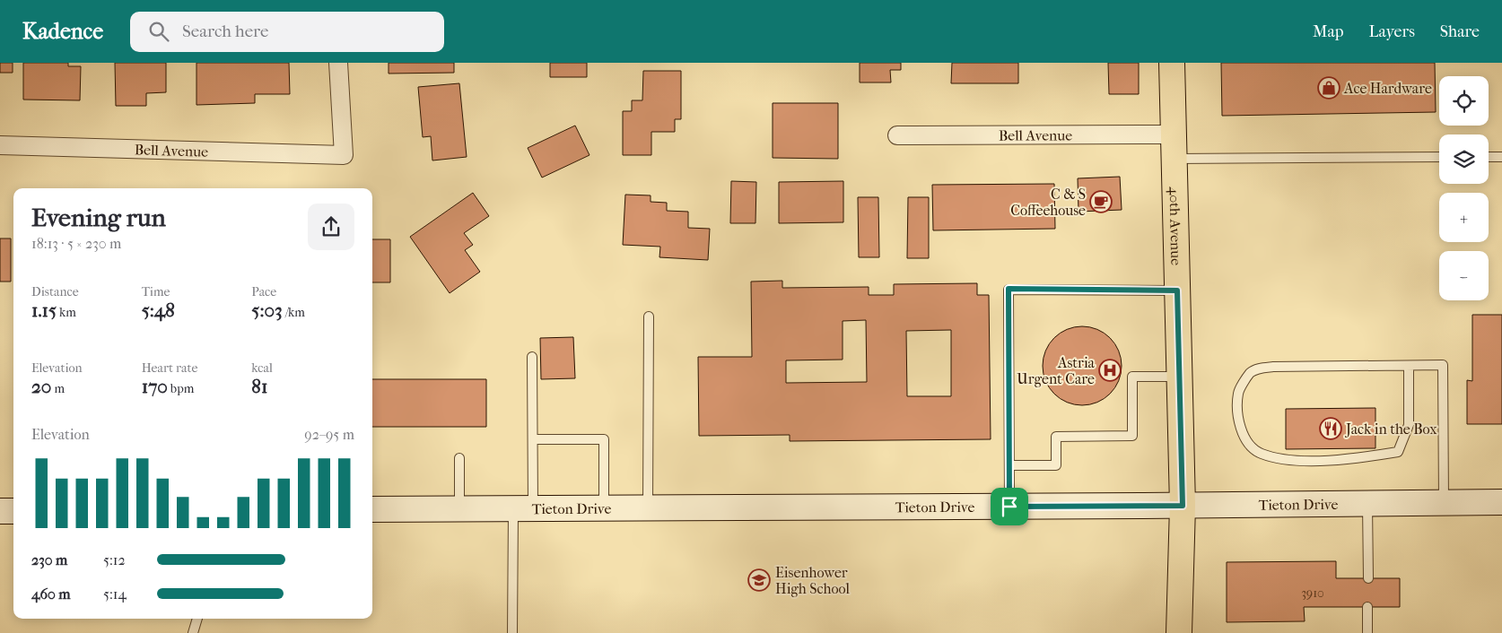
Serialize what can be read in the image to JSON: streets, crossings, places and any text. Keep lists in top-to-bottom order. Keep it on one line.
{"streets":{"main road":["40th Avenue","Tieton Drive"],"street":["Bell Avenue"]},"crossings":[["Bell Avenue","40th Avenue"],["40th Avenue","Tieton Drive"]],"places":{"shop":["Ace Hardware"],"cafe":["C & S Coffeehouse"],"hospital":["Astria Urgent Care"],"restaurant":["Jack in the Box"],"school or university":["Eisenhower High School"]},"house_numbers":["3910"],"page":{"header":"Kadence","search":"Search here","nav":["Map","Layers","Share"],"map_buttons":["+","−"],"heading":["Evening run","18:13 · 5 × 230 m"],"stats":[["Distance","1.15 km"],["Time","5:48"],["Pace","5:03 /km"],["Elevation","20 m"],["Heart rate","170 bpm"],["kcal","81"]],"chart":["Elevation","92–95 m"],"list":[{"name":"230 m","note":"5:12"},{"name":"460 m","note":"5:14"}]}}
